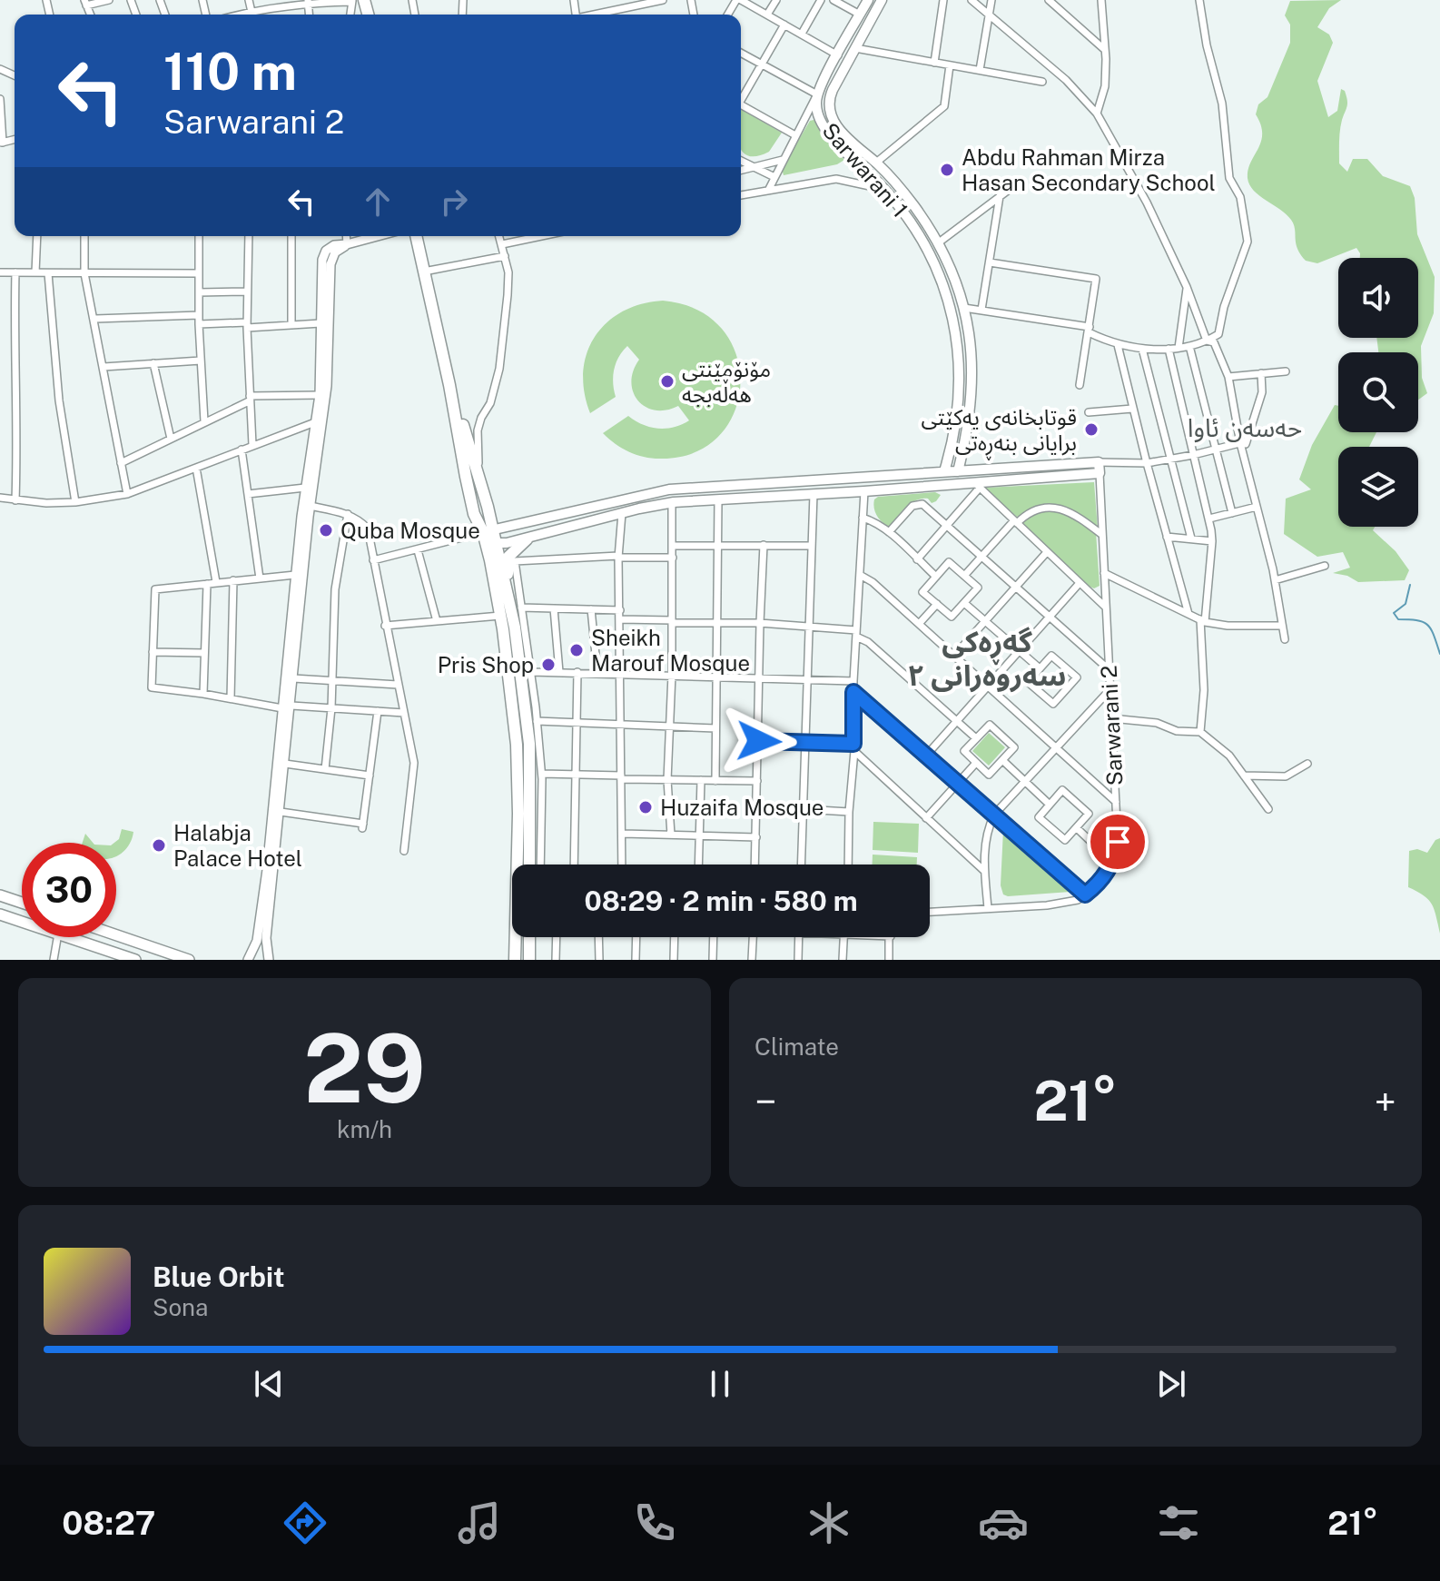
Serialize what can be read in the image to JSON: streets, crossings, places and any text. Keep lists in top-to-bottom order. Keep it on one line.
{"streets":{"main road":["Sarwarani 1","Sarwarani 2"]},"districts":["حەسەن ئاوا","گەڕەکی سەروەرانی ٢"],"places":["Abdu Rahman Mirza Hasan Secondary School","مۆنۆمێنتی هەڵەبجە","قوتابخانەی یەکێتی برایانی بنەڕەتی","Quba Mosque","Sheikh Marouf Mosque","Pris Shop","Huzaifa Mosque","Halabja Palace Hotel"],"page":{"turn":["110 m","Sarwarani 2"],"limit":"30","trip":"08:29 · 2 min · 580 m","tile":[["29","km/h"],"Climate"],"heat":["−","21°","+"],"song":["Blue Orbit","Sona"],"tabs":["08:27","21°"]}}
